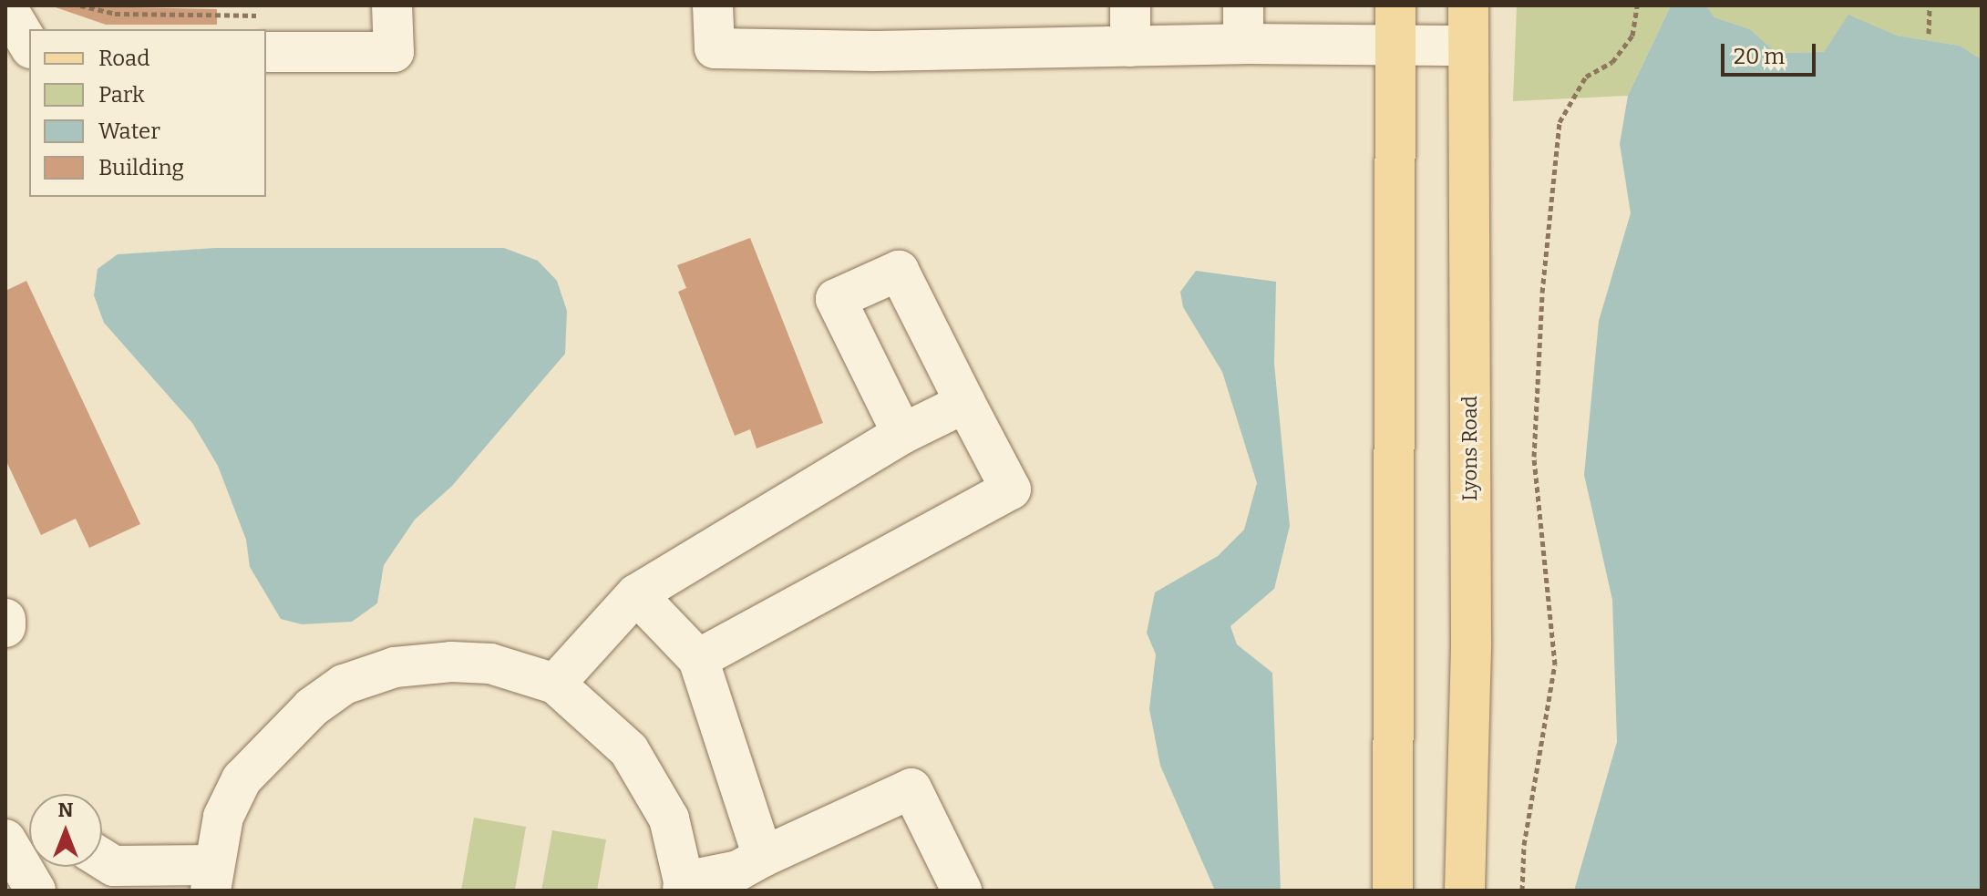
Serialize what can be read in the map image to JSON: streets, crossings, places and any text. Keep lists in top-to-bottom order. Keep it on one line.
{"streets":{"main road":["Lyons Road"]},"legend":["Road","Park","Water","Building"],"scale_bar":"20 m","north":"top"}
